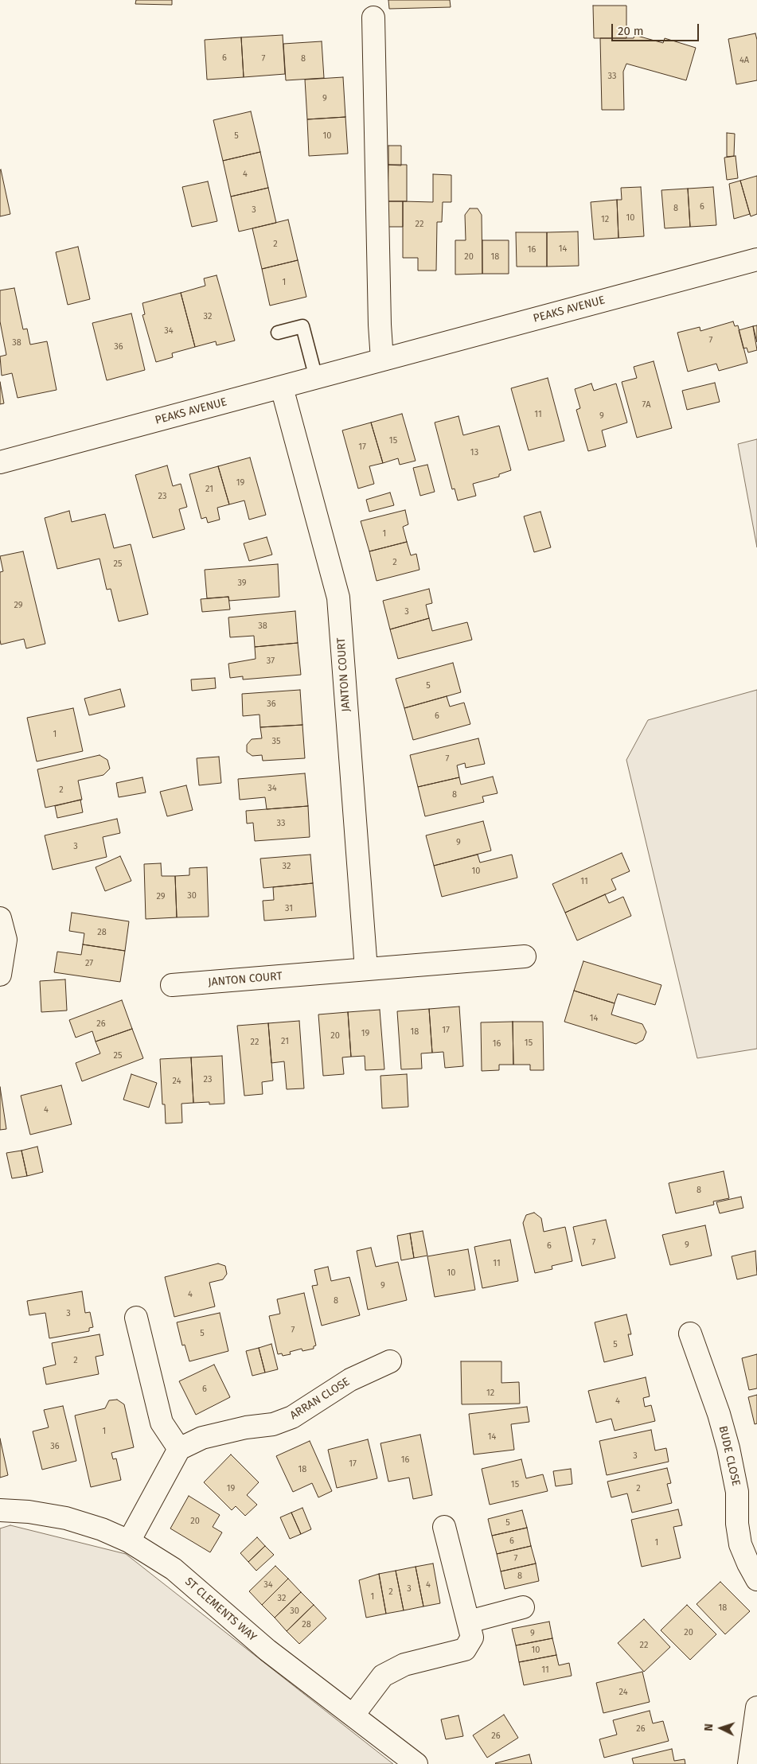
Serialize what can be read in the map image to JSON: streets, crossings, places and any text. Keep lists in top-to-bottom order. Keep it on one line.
{"streets":{"street":["PEAKS AVENUE","JANTON COURT","ARRAN CLOSE","BUDE CLOSE","ST CLEMENTS WAY"]},"crossings":[["PEAKS AVENUE","JANTON COURT"]],"house_numbers":["6","7","8","4A","33","9","5","10","4","6","8","3","10","12","22","2","14","16","20","18","1","32","34","7","38","36","7A","11","9","15","17","13","19","21","23","1","2","25","39","29","3","38","37","5","36","6","1","35","7","34","2","8","33","9","3","32","10","11","30","29","31","28","27","14","26","17","18","19","20","21","22","15","16","25","23","24","4","8","7","9","6","11","10","9","4","8","3","7","5","5","2","6","12","4","1","14","36","3","16","17","18","15","19","2","20","5","6","1","7","8","34","4","3","2","1","32","18","30","28","20","9","22","10","11","24","26","26"],"scale_bar":"20 m","north":"left"}
